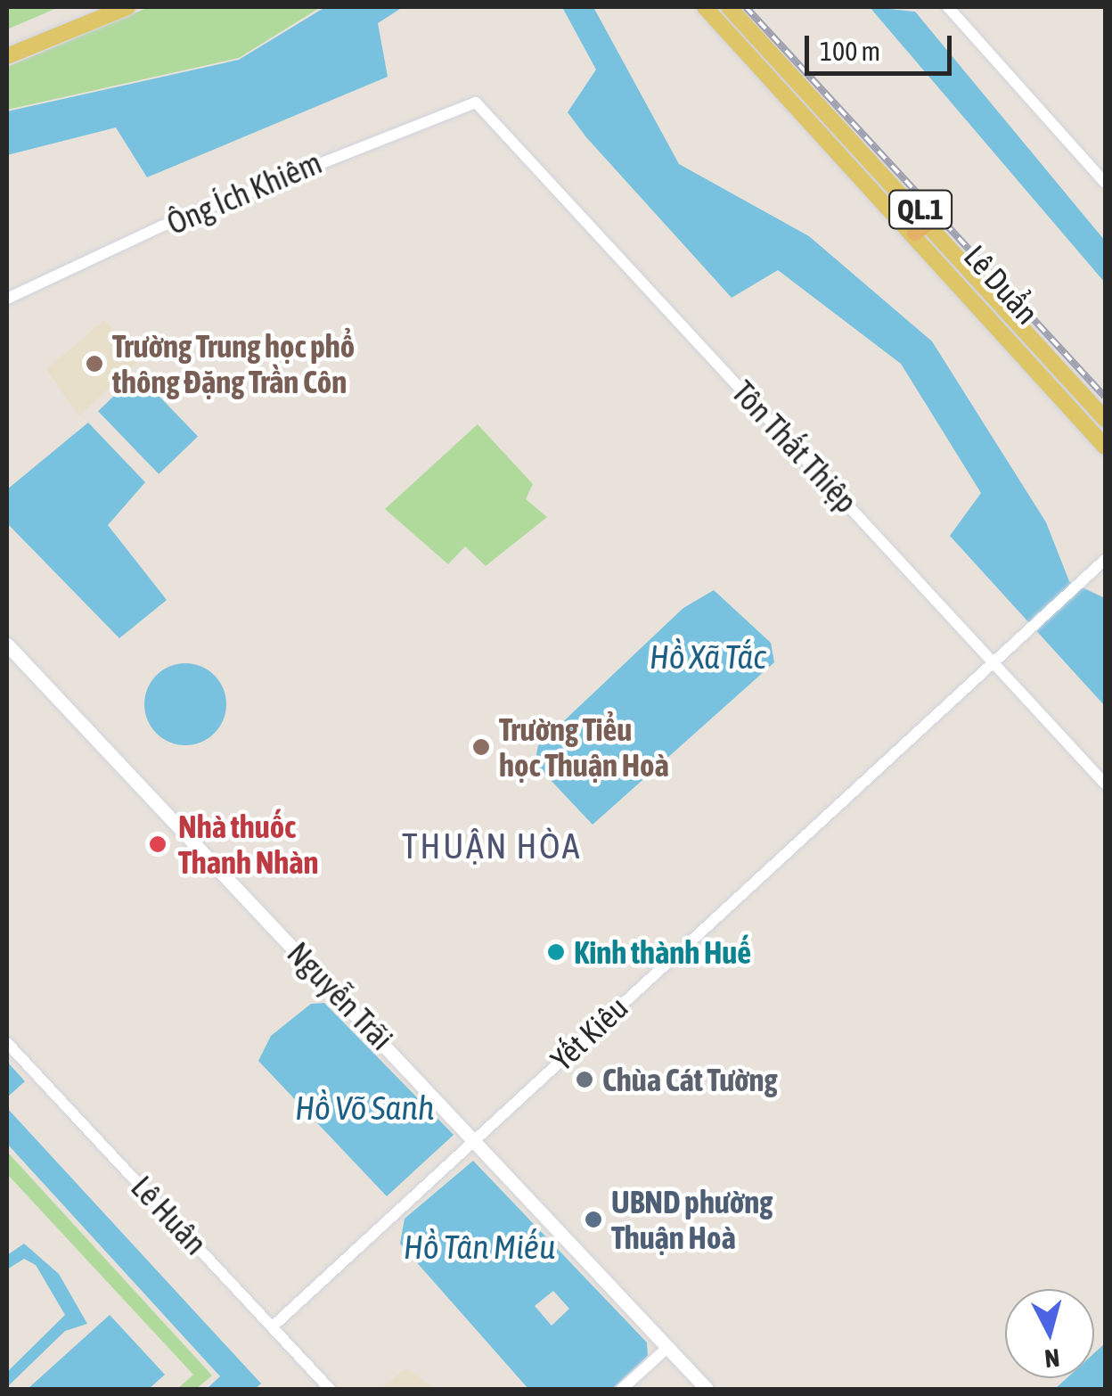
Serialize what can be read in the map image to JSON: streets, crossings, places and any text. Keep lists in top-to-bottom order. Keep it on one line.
{"streets":{"main road":["QL.1","Lê Duẩn","Nguyễn Trãi"],"street":["Ông Ích Khiêm","Tôn Thất Thiệp","Yết Kiêu","Lê Huân"]},"crossings":[["Ông Ích Khiêm","Tôn Thất Thiệp"],["Tôn Thất Thiệp","Yết Kiêu"],["Nguyễn Trãi","Yết Kiêu"],["Yết Kiêu","Lê Huân"]],"districts":["THUẬN HÒA"],"water":["Hồ Xã Tắc","Hồ Võ Sanh","Hồ Tân Miếu"],"places":["Trường Trung học phổ thông Đặng Trần Côn","Trường Tiểu học Thuận Hoà","Nhà thuốc Thanh Nhàn","Kinh thành Huế","Chùa Cát Tường","UBND phường Thuận Hoà"],"scale_bar":"100 m","north":"bottom"}
